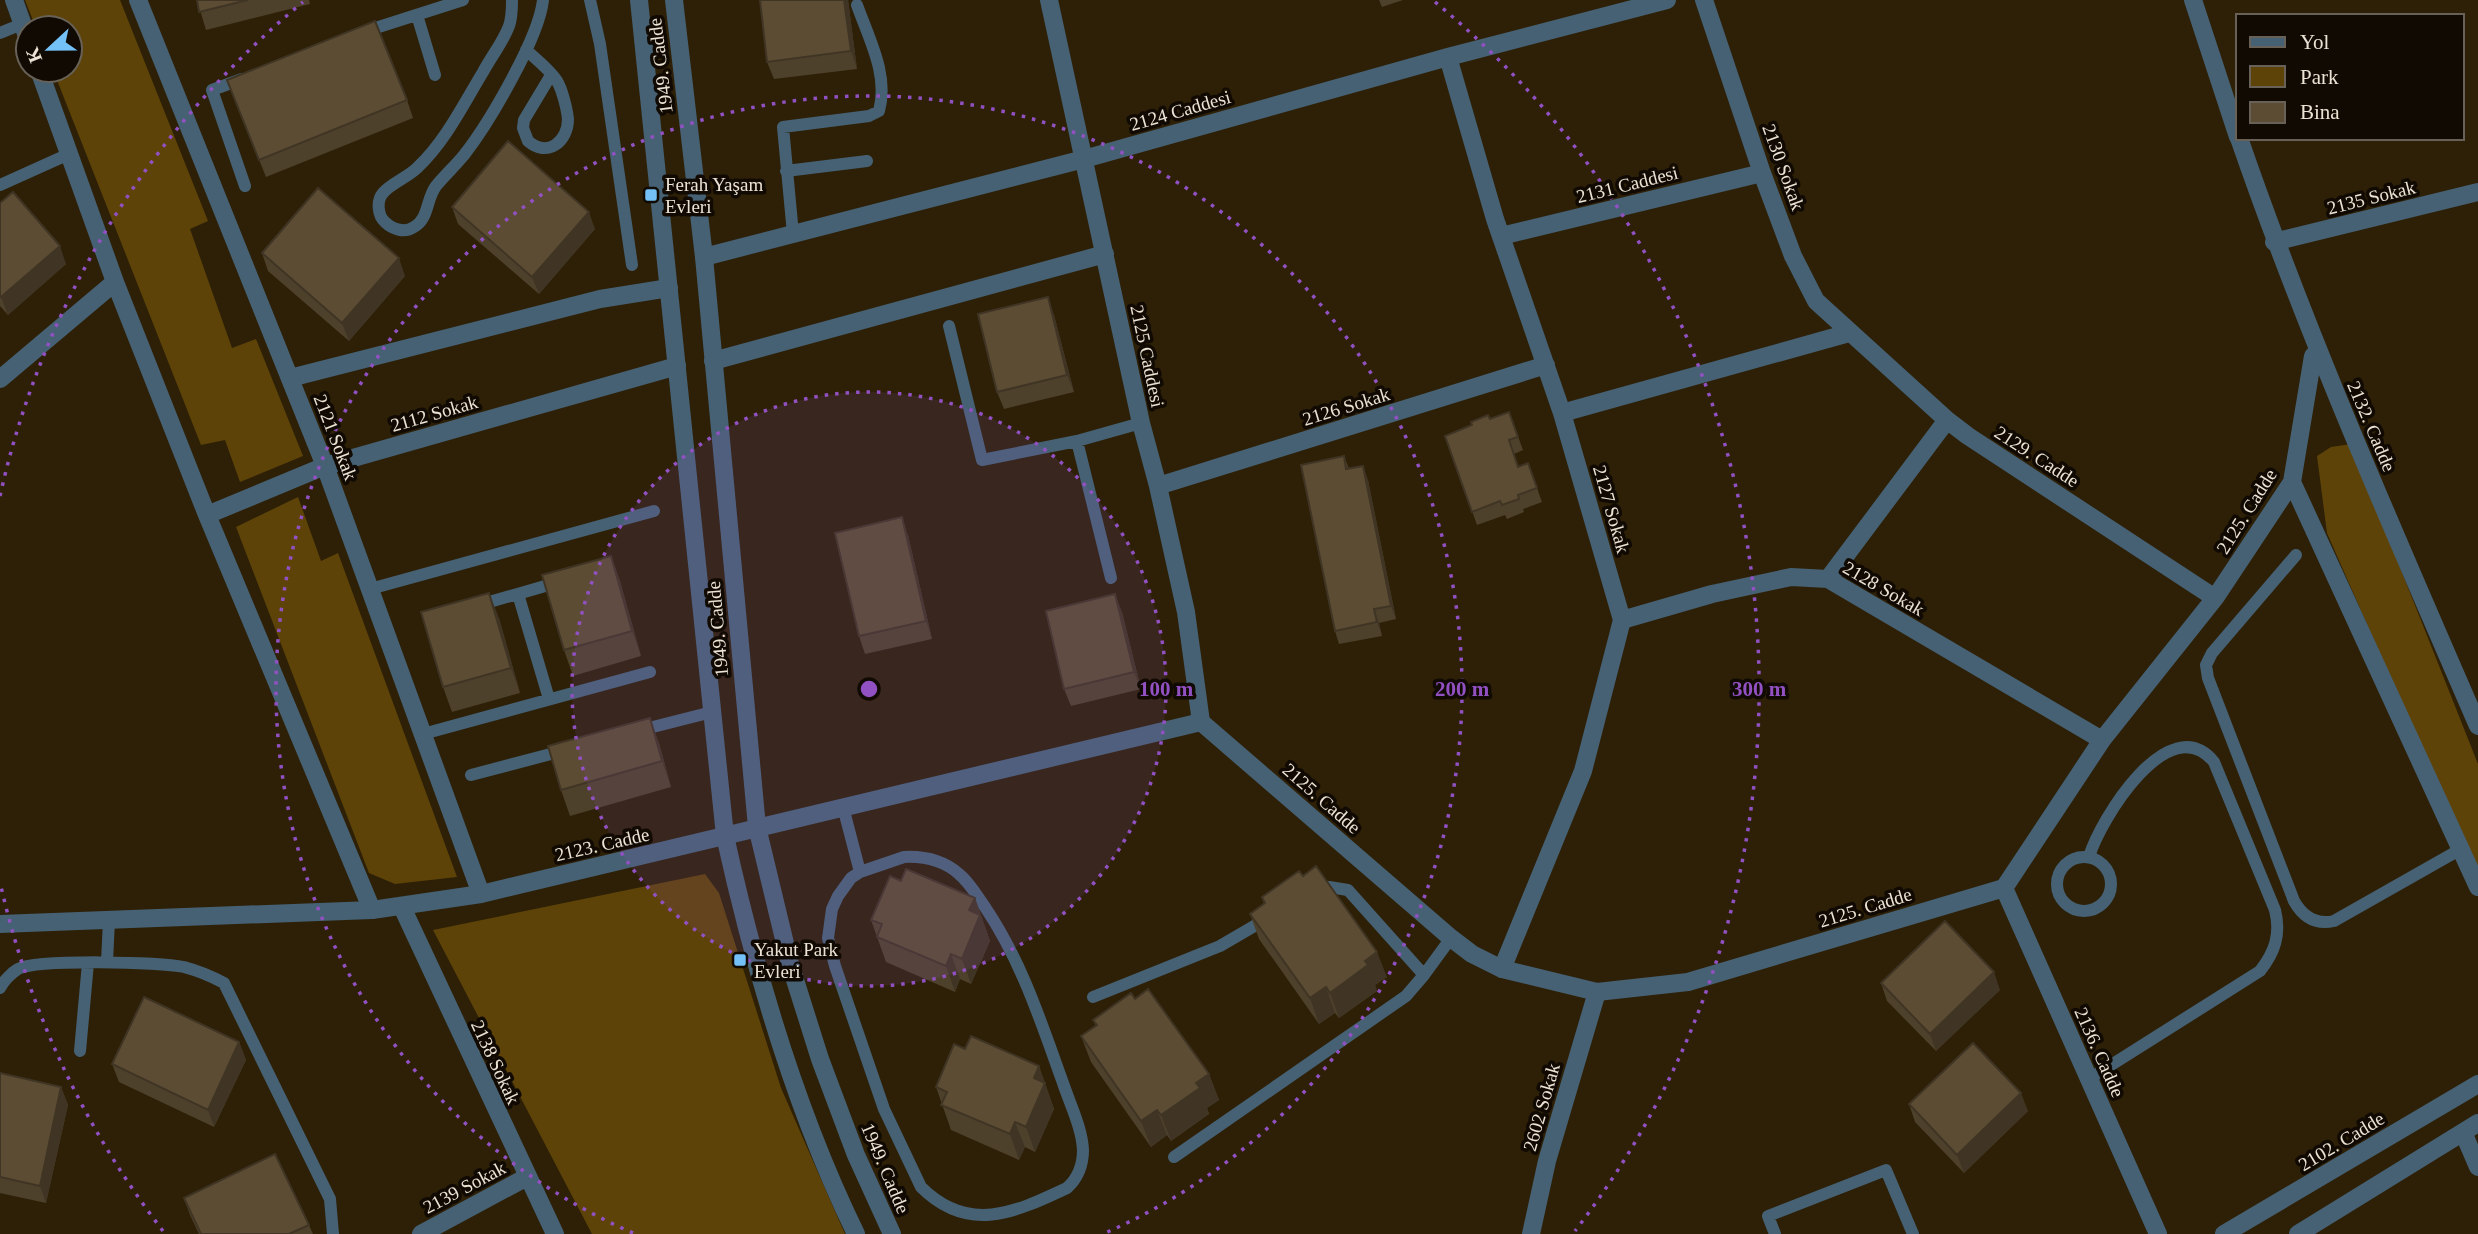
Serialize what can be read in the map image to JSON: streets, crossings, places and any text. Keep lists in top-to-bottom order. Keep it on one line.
{"streets":{"street":["1949. Cadde","2124 Caddesi","2130 Sokak","2131 Caddesi","2135 Sokak","2125 Caddesi","2126 Sokak","2112 Sokak","2132. Cadde","2121 Sokak","2129. Cadde","2127 Sokak","2125. Cadde","2128 Sokak","2123. Cadde","2136. Cadde","2138 Sokak","2602 Sokak","2102. Cadde","2139 Sokak"]},"crossings":[["1949. Cadde","2124 Caddesi"],["1949. Cadde","2112 Sokak"],["1949. Cadde","2123. Cadde"],["2124 Caddesi","2125 Caddesi"],["2124 Caddesi","2127 Sokak"],["2130 Sokak","2131 Caddesi"],["2130 Sokak","2129. Cadde"],["2131 Caddesi","2127 Sokak"],["2135 Sokak","2132. Cadde"],["2125 Caddesi","2126 Sokak"],["2125 Caddesi","2125. Cadde"],["2125 Caddesi","2123. Cadde"],["2126 Sokak","2127 Sokak"],["2112 Sokak","2121 Sokak"],["2132. Cadde","2125. Cadde"],["2121 Sokak","2123. Cadde"],["2129. Cadde","2125. Cadde"],["2127 Sokak","2128 Sokak"],["2125. Cadde","2128 Sokak"],["2125. Cadde","2123. Cadde"],["2125. Cadde","2136. Cadde"],["2125. Cadde","2602 Sokak"],["2123. Cadde","2138 Sokak"],["2138 Sokak","2139 Sokak"]],"places":{"transit":["Ferah Yaşam Evleri","Yakut Park Evleri"]},"legend":["Yol","Park","Bina"],"north":"left","rings":["100 m","200 m","300 m"]}
